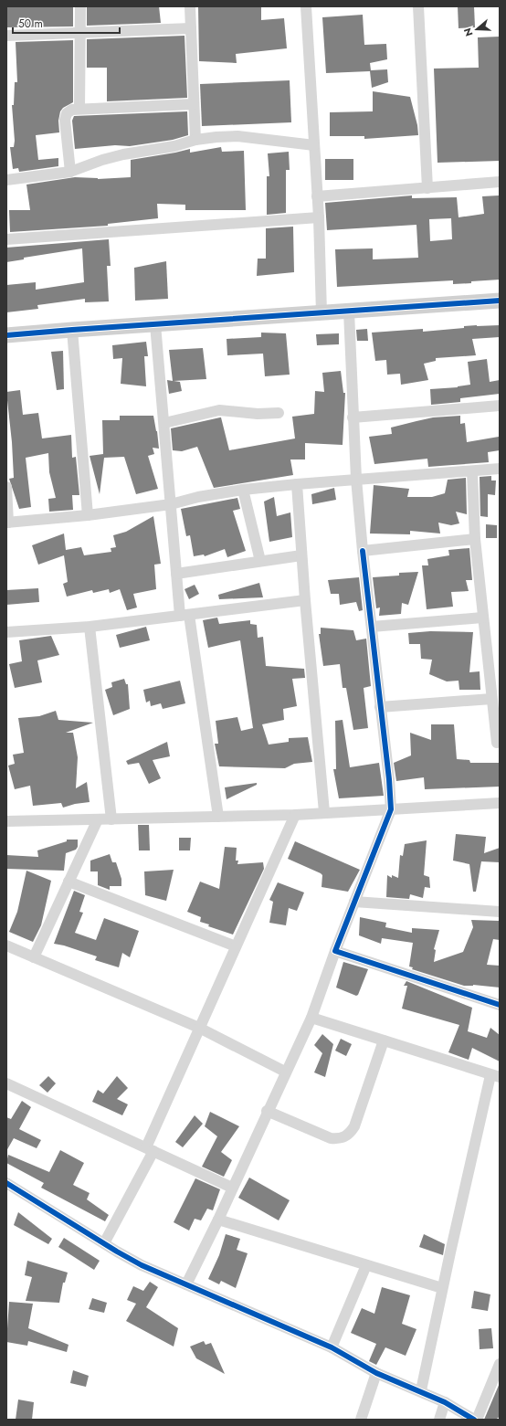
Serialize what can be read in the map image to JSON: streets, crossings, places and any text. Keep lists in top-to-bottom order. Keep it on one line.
{"scale_bar":"50 m","north":"left"}
